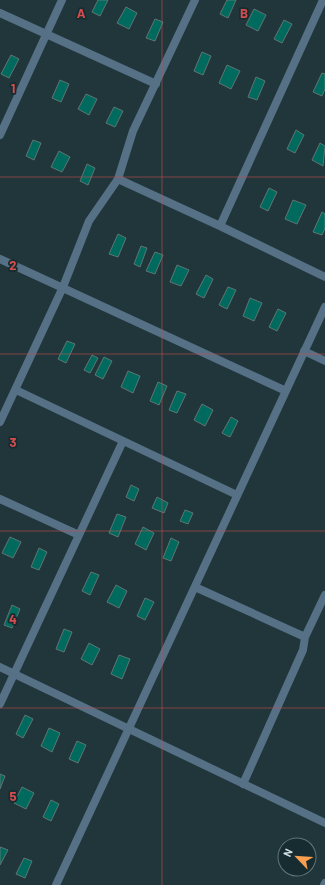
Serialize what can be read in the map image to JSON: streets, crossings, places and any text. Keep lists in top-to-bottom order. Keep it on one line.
{"north":"top left","grid":{"columns":["A","B"],"rows":["1","2","3","4","5"]}}
